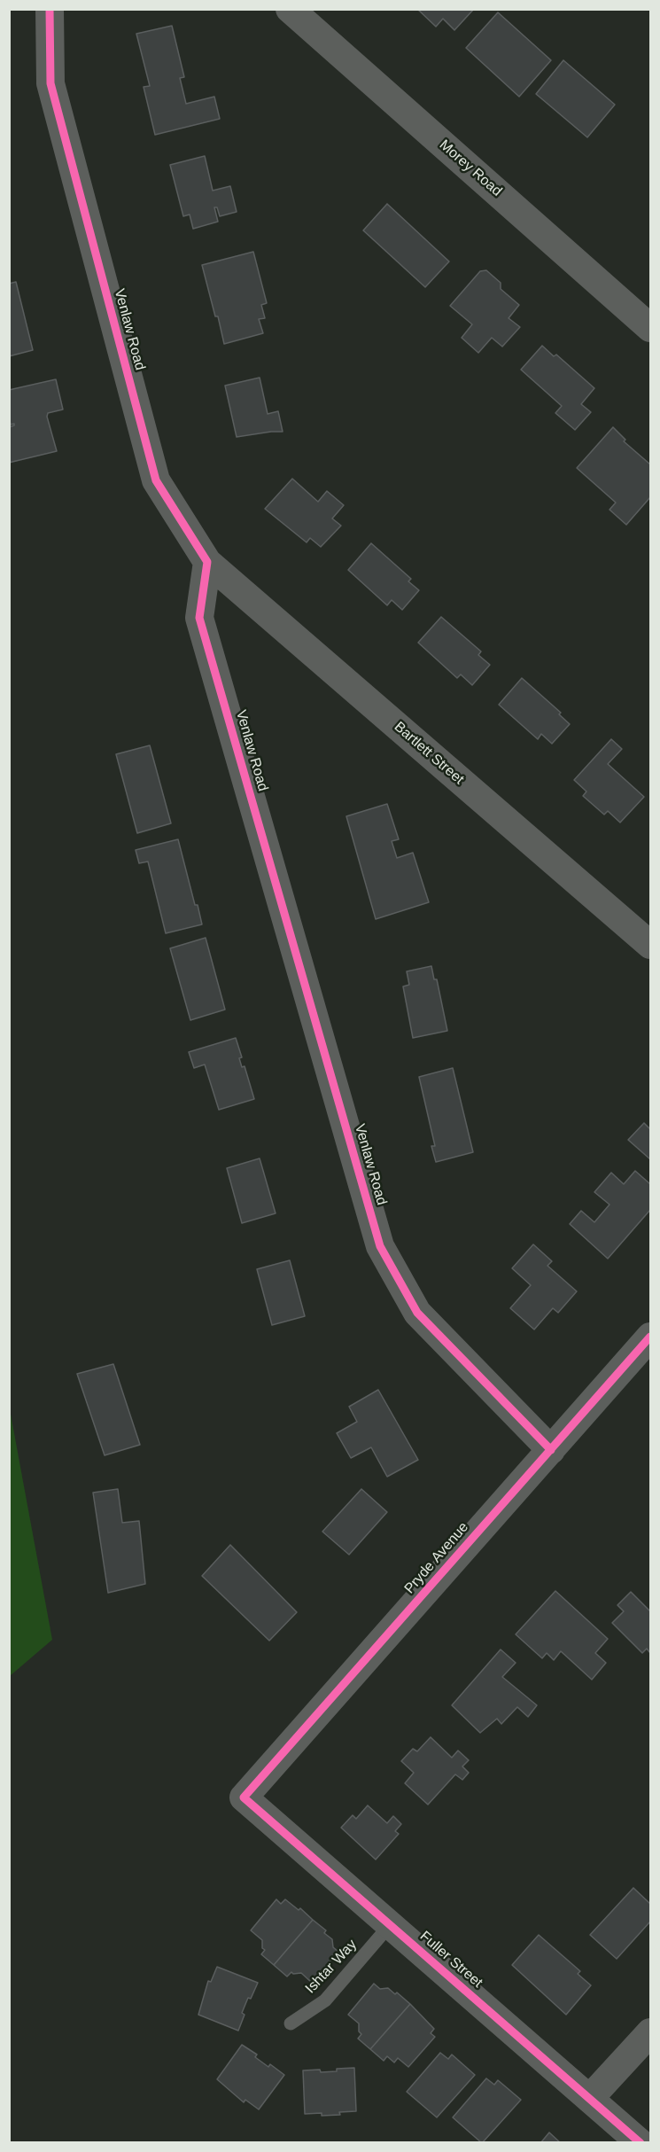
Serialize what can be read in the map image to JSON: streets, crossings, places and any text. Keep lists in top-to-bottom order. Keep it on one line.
{"streets":{"street":["Morey Road","Venlaw Road","Bartlett Street","Pryde Avenue","Fuller Street"],"lane":["Ishtar Way"]},"crossings":[["Venlaw Road","Bartlett Street"],["Venlaw Road","Pryde Avenue"],["Pryde Avenue","Fuller Street"],["Fuller Street","Ishtar Way"]]}
